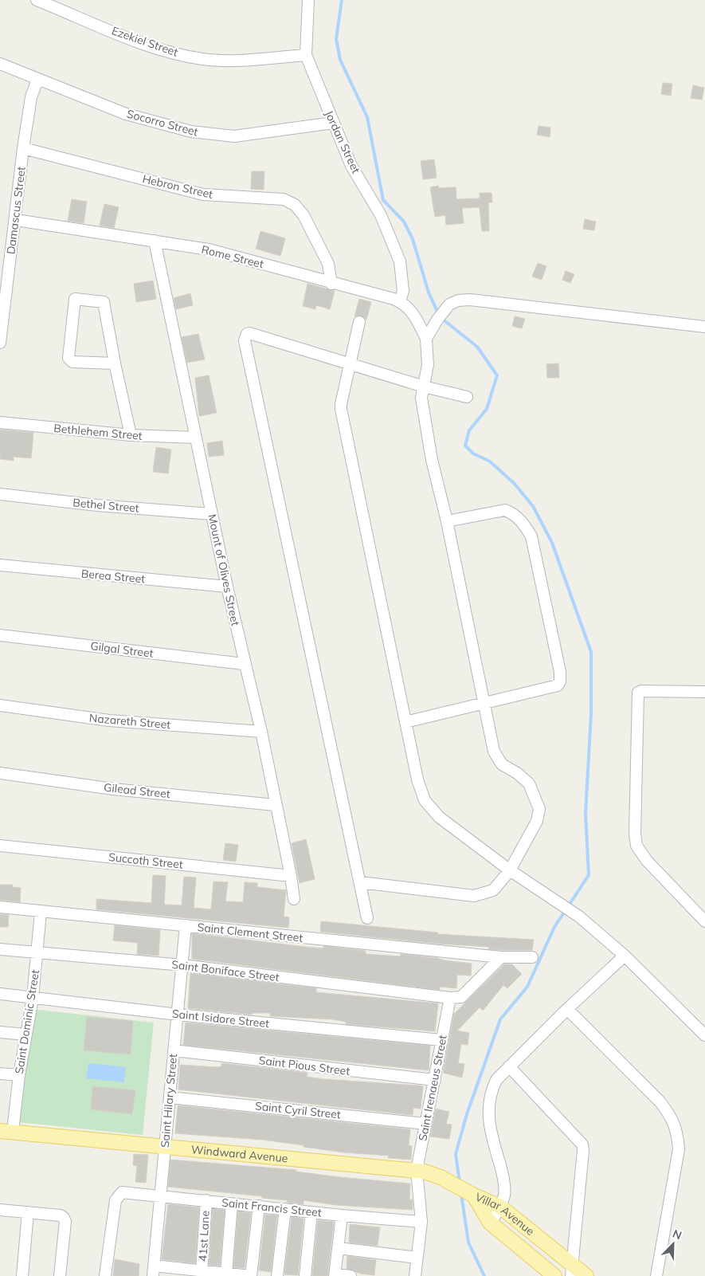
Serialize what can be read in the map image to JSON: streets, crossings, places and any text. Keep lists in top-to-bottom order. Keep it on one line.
{"streets":{"main road":["Windward Avenue","Villar Avenue"],"street":["Ezekiel Street","Socorro Street","Jordan Street","Hebron Street","Damascus Street","Rome Street","Bethlehem Street","Bethel Street","Mount of Olives Street","Berea Street","Gilgal Street","Nazareth Street","Gilead Street","Succoth Street","Saint Clement Street","Saint Boniface Street","Saint Isidore Street","Saint Dominic Street","Saint Pious Street","Saint Irenaeus Street","Saint Hilary Street","Saint Cyril Street","Saint Francis Street","41st Lane"]},"crossings":[["Ezekiel Street","Jordan Street"],["Socorro Street","Jordan Street"],["Socorro Street","Damascus Street"],["Jordan Street","Rome Street"],["Hebron Street","Damascus Street"],["Hebron Street","Rome Street"],["Damascus Street","Rome Street"],["Rome Street","Mount of Olives Street"],["Bethlehem Street","Mount of Olives Street"],["Bethel Street","Mount of Olives Street"],["Mount of Olives Street","Berea Street"],["Mount of Olives Street","Gilgal Street"],["Mount of Olives Street","Nazareth Street"],["Mount of Olives Street","Gilead Street"],["Mount of Olives Street","Succoth Street"],["Saint Clement Street","Saint Dominic Street"],["Saint Clement Street","Saint Hilary Street"],["Saint Boniface Street","Saint Dominic Street"],["Saint Boniface Street","Saint Irenaeus Street"],["Saint Boniface Street","Saint Hilary Street"],["Saint Isidore Street","Saint Dominic Street"],["Saint Isidore Street","Saint Irenaeus Street"],["Saint Isidore Street","Saint Hilary Street"],["Saint Dominic Street","Windward Avenue"],["Saint Pious Street","Saint Irenaeus Street"],["Saint Pious Street","Saint Hilary Street"],["Saint Irenaeus Street","Saint Cyril Street"],["Saint Irenaeus Street","Windward Avenue"],["Saint Irenaeus Street","Saint Francis Street"],["Saint Hilary Street","Saint Cyril Street"],["Saint Hilary Street","Windward Avenue"],["Saint Hilary Street","Saint Francis Street"],["Windward Avenue","Villar Avenue"],["Saint Francis Street","41st Lane"]],"north":"top right"}
